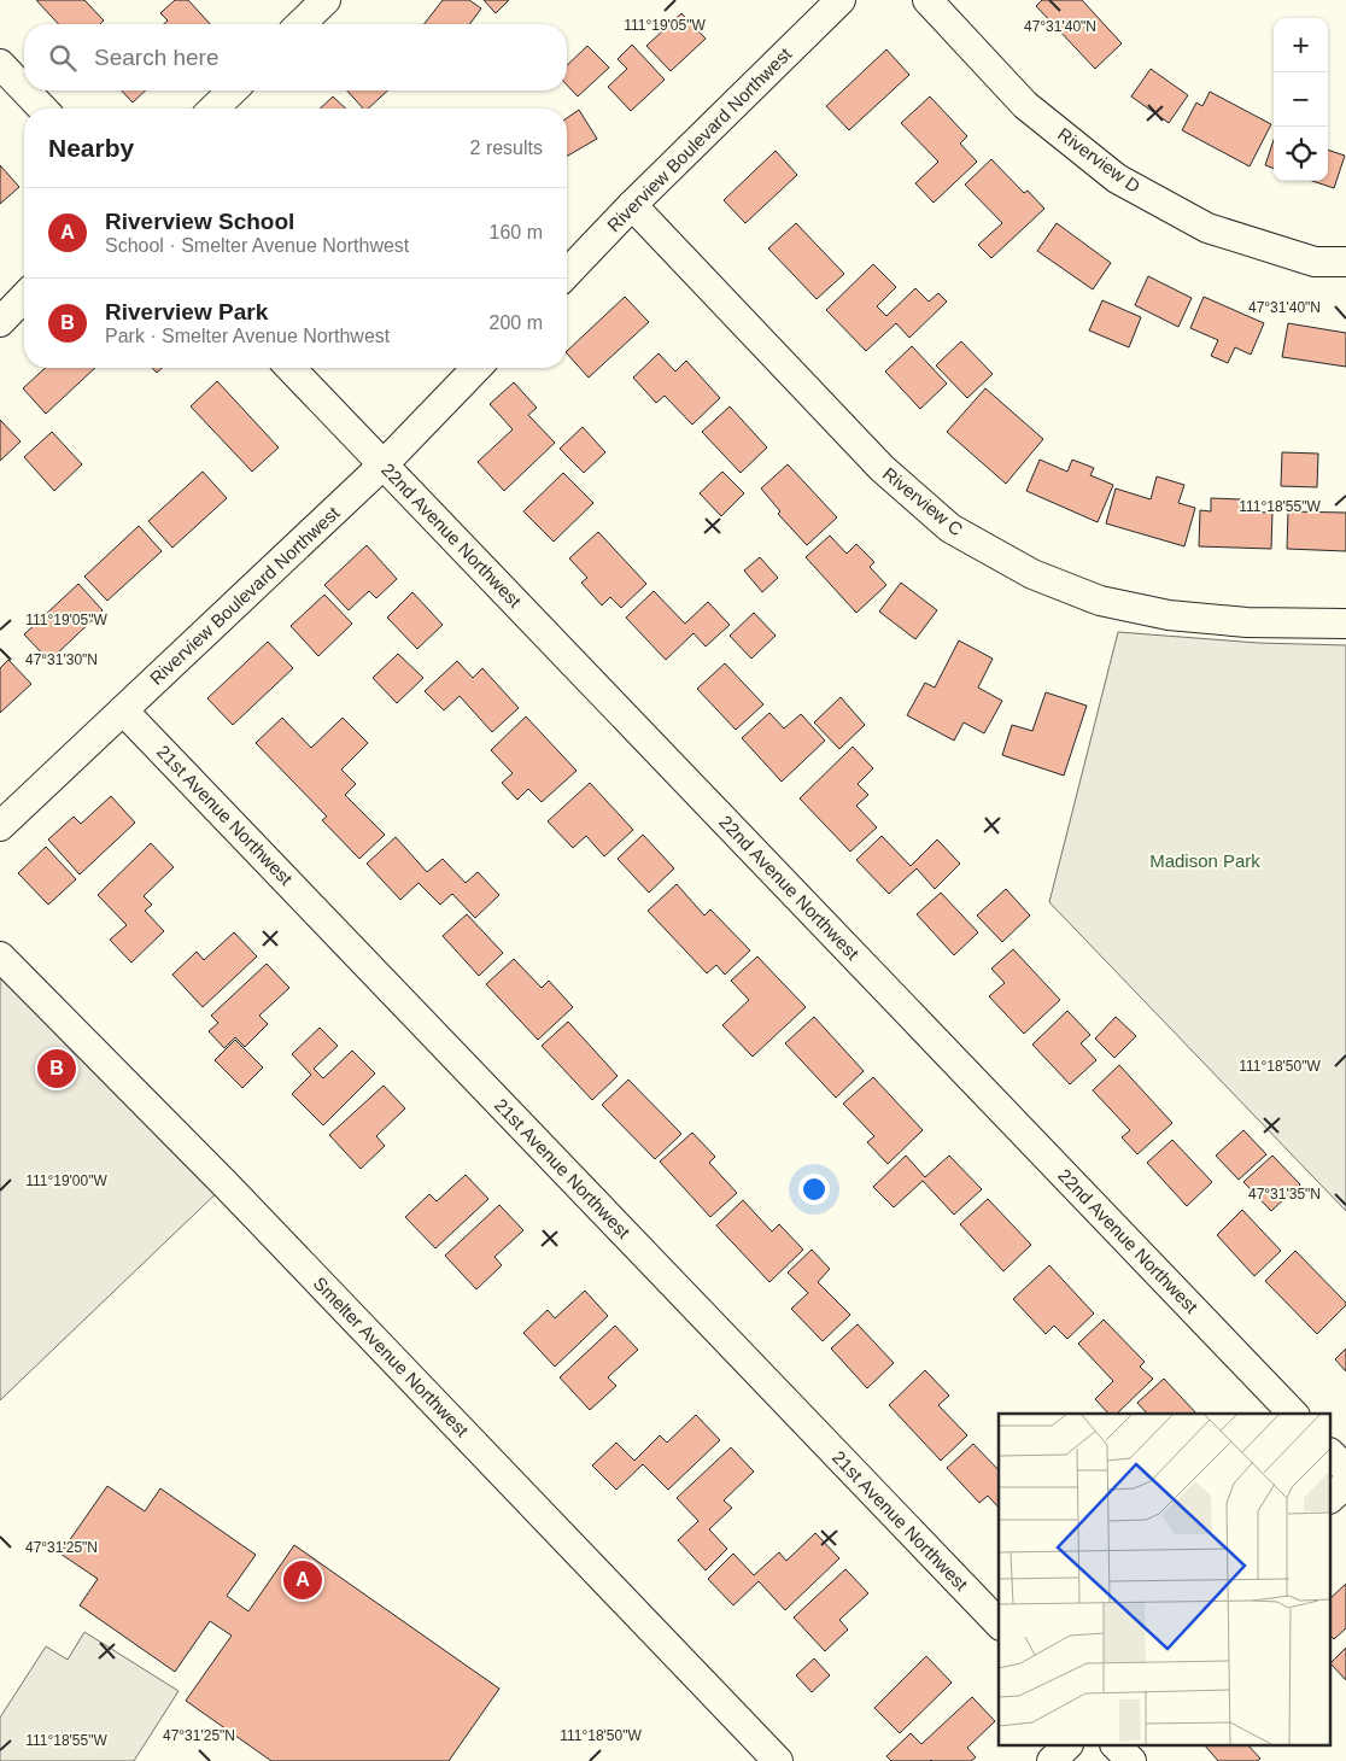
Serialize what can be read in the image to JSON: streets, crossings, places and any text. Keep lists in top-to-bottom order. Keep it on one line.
{"streets":{"street":["Riverview Boulevard Northwest","Riverview D","Riverview C","22nd Avenue Northwest","21st Avenue Northwest","Smelter Avenue Northwest"]},"crossings":[["Riverview Boulevard Northwest","Riverview C"],["Riverview Boulevard Northwest","22nd Avenue Northwest"],["Riverview Boulevard Northwest","21st Avenue Northwest"]],"parks":["Madison Park"],"page":{"map_buttons":["+","−"],"search":"Search here","heading":["Nearby","2 results"],"list":[{"mark":"A","name":"Riverview School","note":"School · Smelter Avenue Northwest","value":"160 m"},{"mark":"B","name":"Riverview Park","note":"Park · Smelter Avenue Northwest","value":"200 m"}],"pins":["B","A"]},"coordinates":["111°19'05\"W","47°31'40\"N","111°18'55\"W","47°31'30\"N","111°18'50\"W","111°19'00\"W","47°31'35\"N","47°31'25\"N"]}
